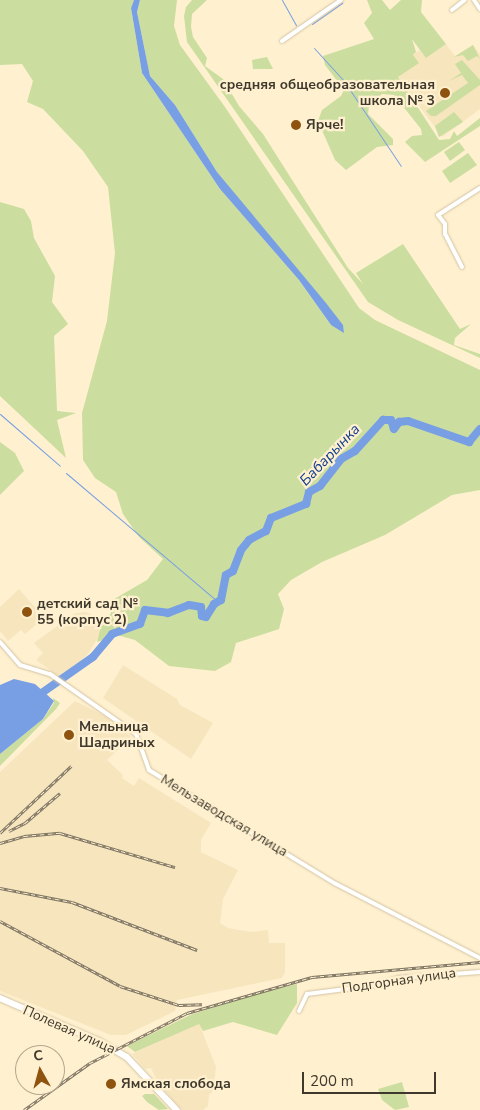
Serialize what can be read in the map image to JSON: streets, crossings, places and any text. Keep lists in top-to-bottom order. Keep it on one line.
{"streets":{"street":["Мельзаводская улица","Подгорная улица","Полевая улица"]},"water":["Бабарынка"],"places":["средняя общеобразовательная школа № 3","Ярче!","детский сад № 55 (корпус 2)","Мельница Шадриных","Ямская слобода"],"scale_bar":"200 m","north":"top"}
